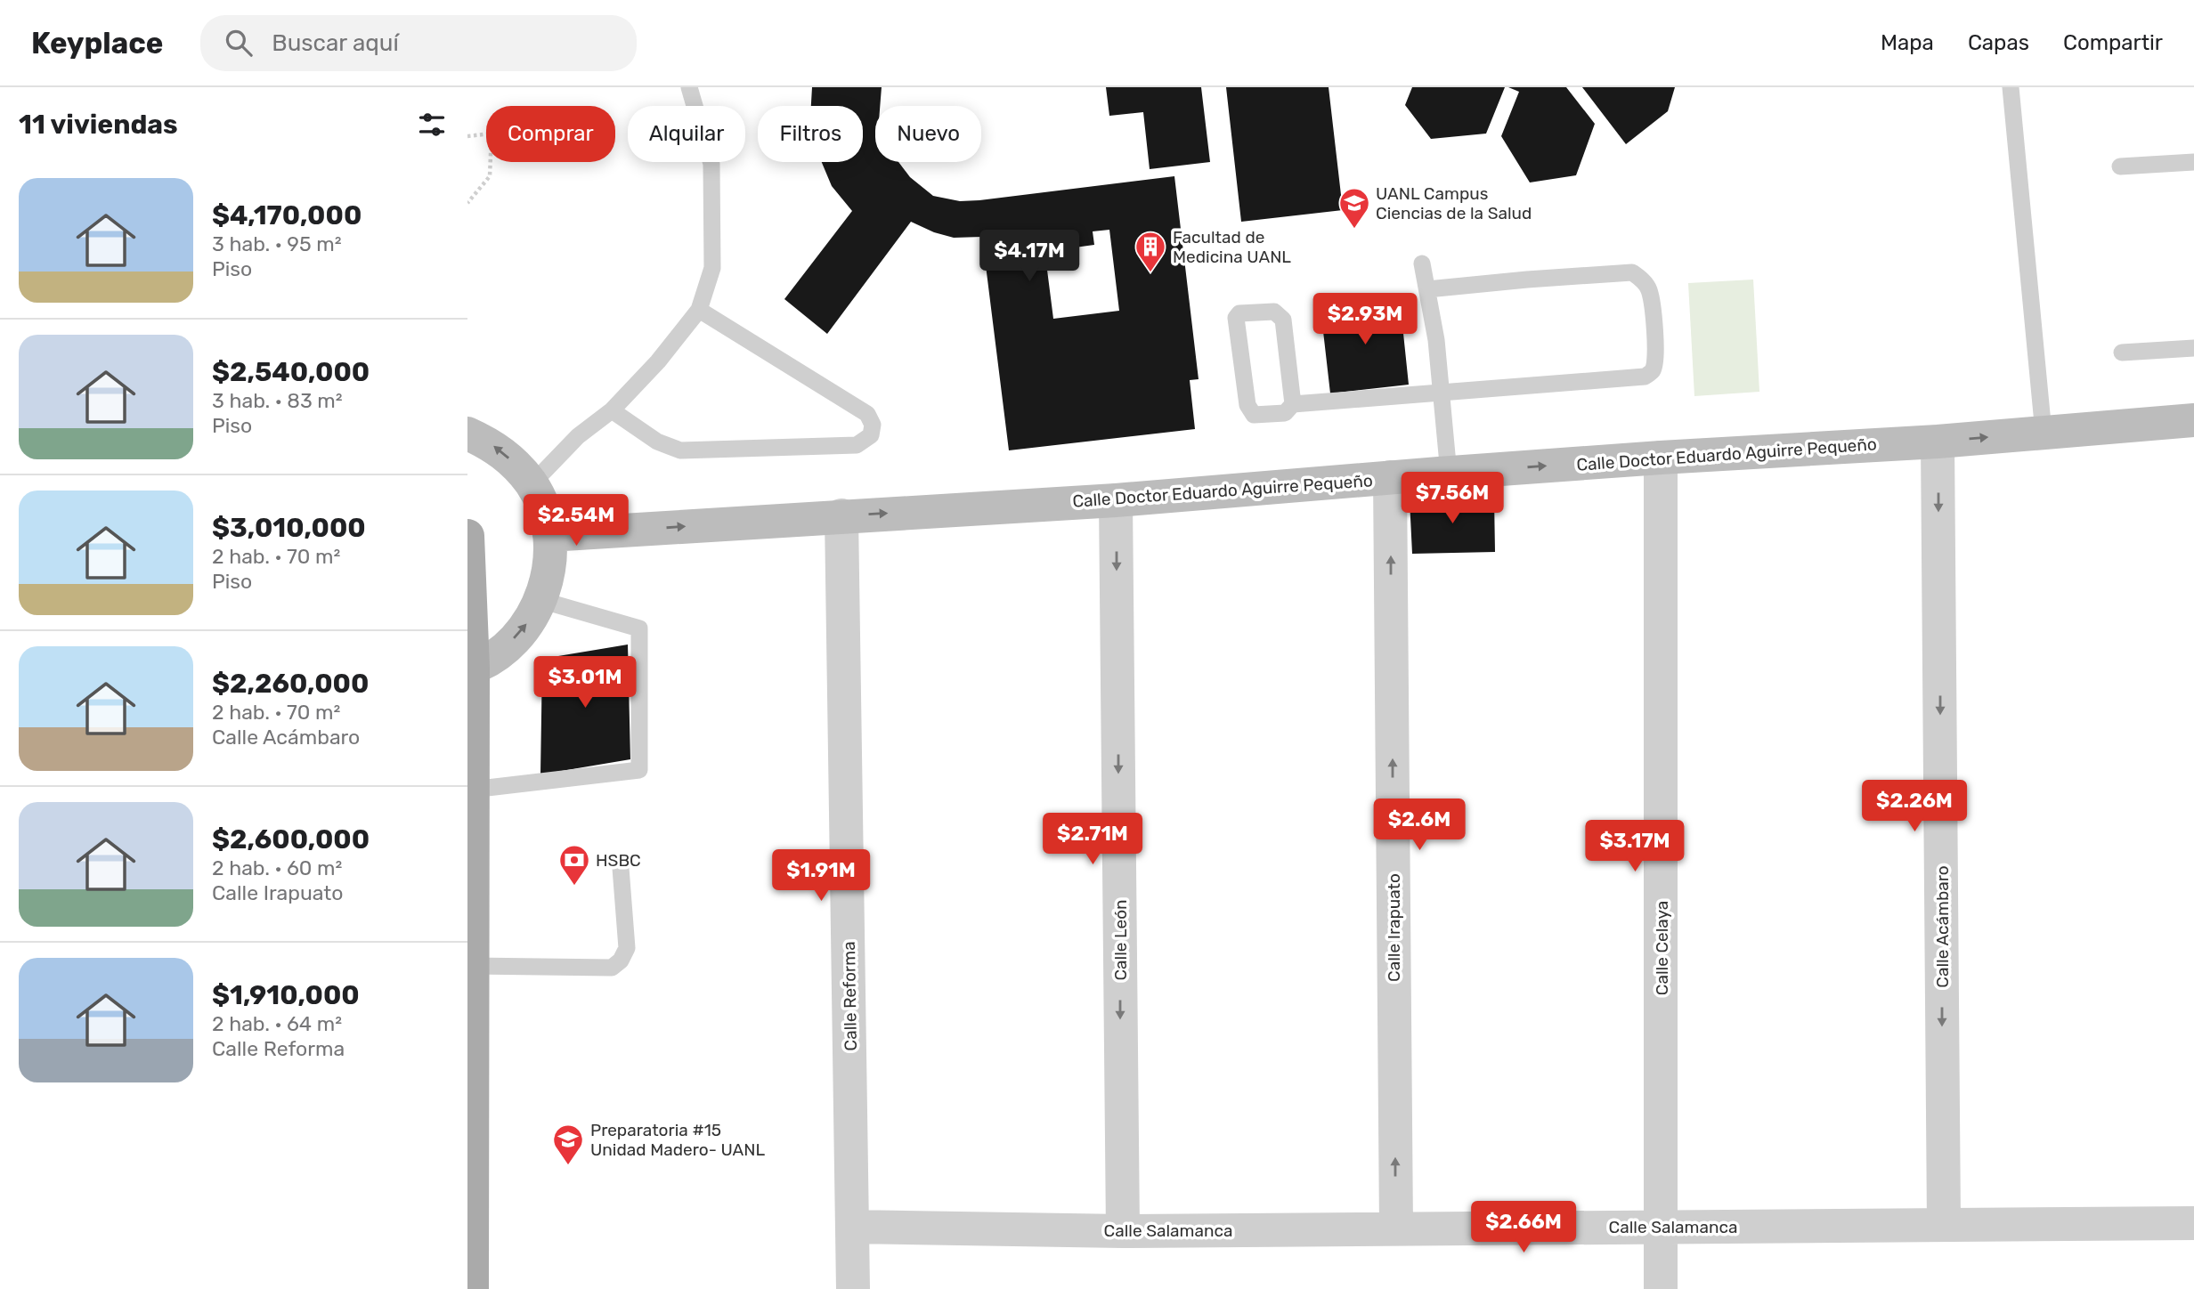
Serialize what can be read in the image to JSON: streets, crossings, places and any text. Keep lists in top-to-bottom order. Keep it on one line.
{"streets":{"street":["Calle Doctor Eduardo Aguirre Pequeño","Calle Acámbaro","Calle Irapuato","Calle León","Calle Celaya","Calle Reforma","Calle Salamanca"]},"crossings":[["Calle Doctor Eduardo Aguirre Pequeño","Calle Acámbaro"],["Calle Doctor Eduardo Aguirre Pequeño","Calle Irapuato"],["Calle Doctor Eduardo Aguirre Pequeño","Calle León"],["Calle Doctor Eduardo Aguirre Pequeño","Calle Celaya"],["Calle Doctor Eduardo Aguirre Pequeño","Calle Reforma"],["Calle Acámbaro","Calle Salamanca"],["Calle Irapuato","Calle Salamanca"],["Calle León","Calle Salamanca"],["Calle Celaya","Calle Salamanca"],["Calle Reforma","Calle Salamanca"]],"one_way":["Calle Doctor Eduardo Aguirre Pequeño","Calle Acámbaro","Calle Irapuato","Calle León"],"places":{"school or university":["UANL Campus Ciencias de la Salud","Preparatoria #15 Unidad Madero- UANL"],"building":["Facultad de Medicina UANL"],"bank":["HSBC"]},"page":{"header":"Keyplace","search":"Buscar aquí","nav":["Mapa","Capas","Compartir"],"heading":"11 viviendas","chip":["Comprar","Alquilar","Filtros","Nuevo"],"list":[{"name":"$4,170,000","note":"3 hab. · 95 m² · Piso"},{"name":"$2,540,000","note":"3 hab. · 83 m² · Piso"},{"name":"$3,010,000","note":"2 hab. · 70 m² · Piso"},{"name":"$2,260,000","note":"2 hab. · 70 m² · Calle Acámbaro"},{"name":"$2,600,000","note":"2 hab. · 60 m² · Calle Irapuato"},{"name":"$1,910,000","note":"2 hab. · 64 m² · Calle Reforma"}],"price":["$4.17M","$2.93M","$7.56M","$2.54M","$3.01M","$2.26M","$2.6M","$2.71M","$3.17M","$1.91M","$2.66M"]}}
